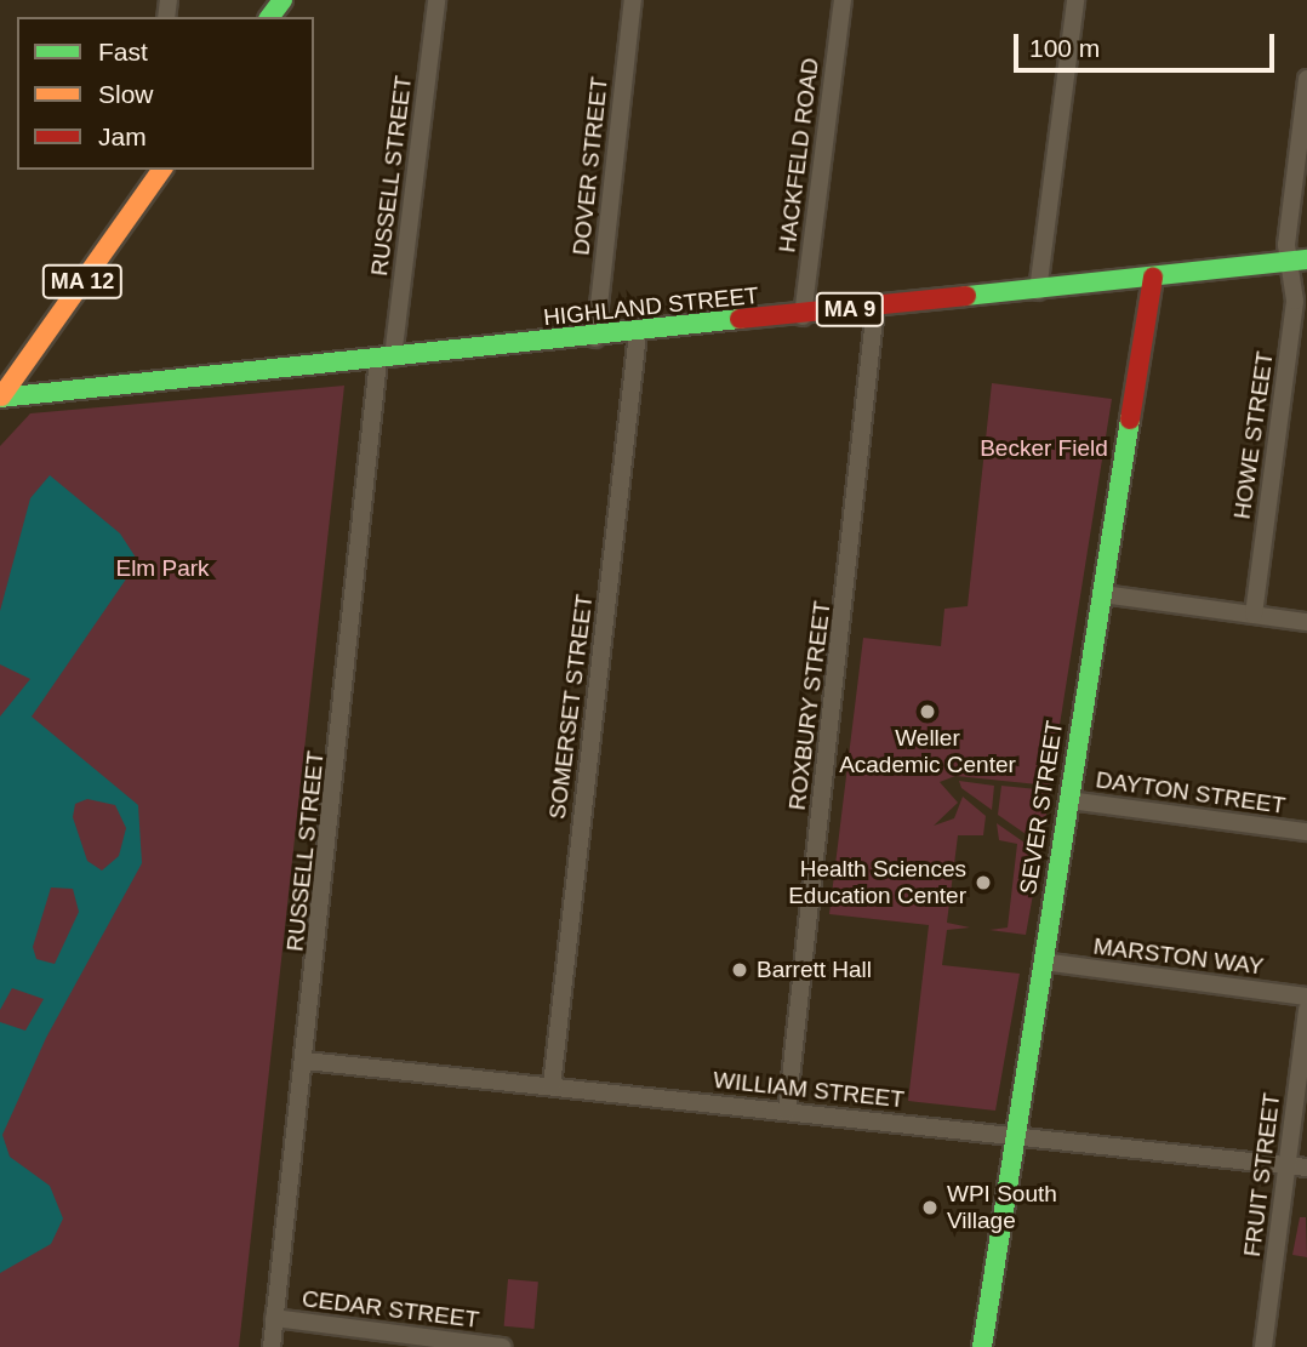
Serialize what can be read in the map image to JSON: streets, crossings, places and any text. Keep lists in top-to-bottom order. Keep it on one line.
{"streets":{"main road":["MA 12","HIGHLAND STREET","MA 9","SEVER STREET"],"street":["HACKFELD ROAD","DOVER STREET","RUSSELL STREET","HOWE STREET","ROXBURY STREET","SOMERSET STREET","DAYTON STREET","MARSTON WAY","WILLIAM STREET","FRUIT STREET","CEDAR STREET"]},"crossings":[["HACKFELD ROAD","HIGHLAND STREET"],["DOVER STREET","HIGHLAND STREET"],["RUSSELL STREET","HIGHLAND STREET"],["RUSSELL STREET","WILLIAM STREET"],["RUSSELL STREET","CEDAR STREET"],["MA 12","HIGHLAND STREET"],["HIGHLAND STREET","HOWE STREET"],["HIGHLAND STREET","ROXBURY STREET"],["HIGHLAND STREET","SOMERSET STREET"],["HIGHLAND STREET","SEVER STREET"],["ROXBURY STREET","WILLIAM STREET"],["SOMERSET STREET","WILLIAM STREET"],["DAYTON STREET","SEVER STREET"],["SEVER STREET","MARSTON WAY"],["SEVER STREET","WILLIAM STREET"],["WILLIAM STREET","FRUIT STREET"]],"parks":["Becker Field","Elm Park"],"places":["Weller Academic Center","Health Sciences Education Center","Barrett Hall","WPI South Village"],"legend":["Fast","Slow","Jam"],"scale_bar":"100 m"}
